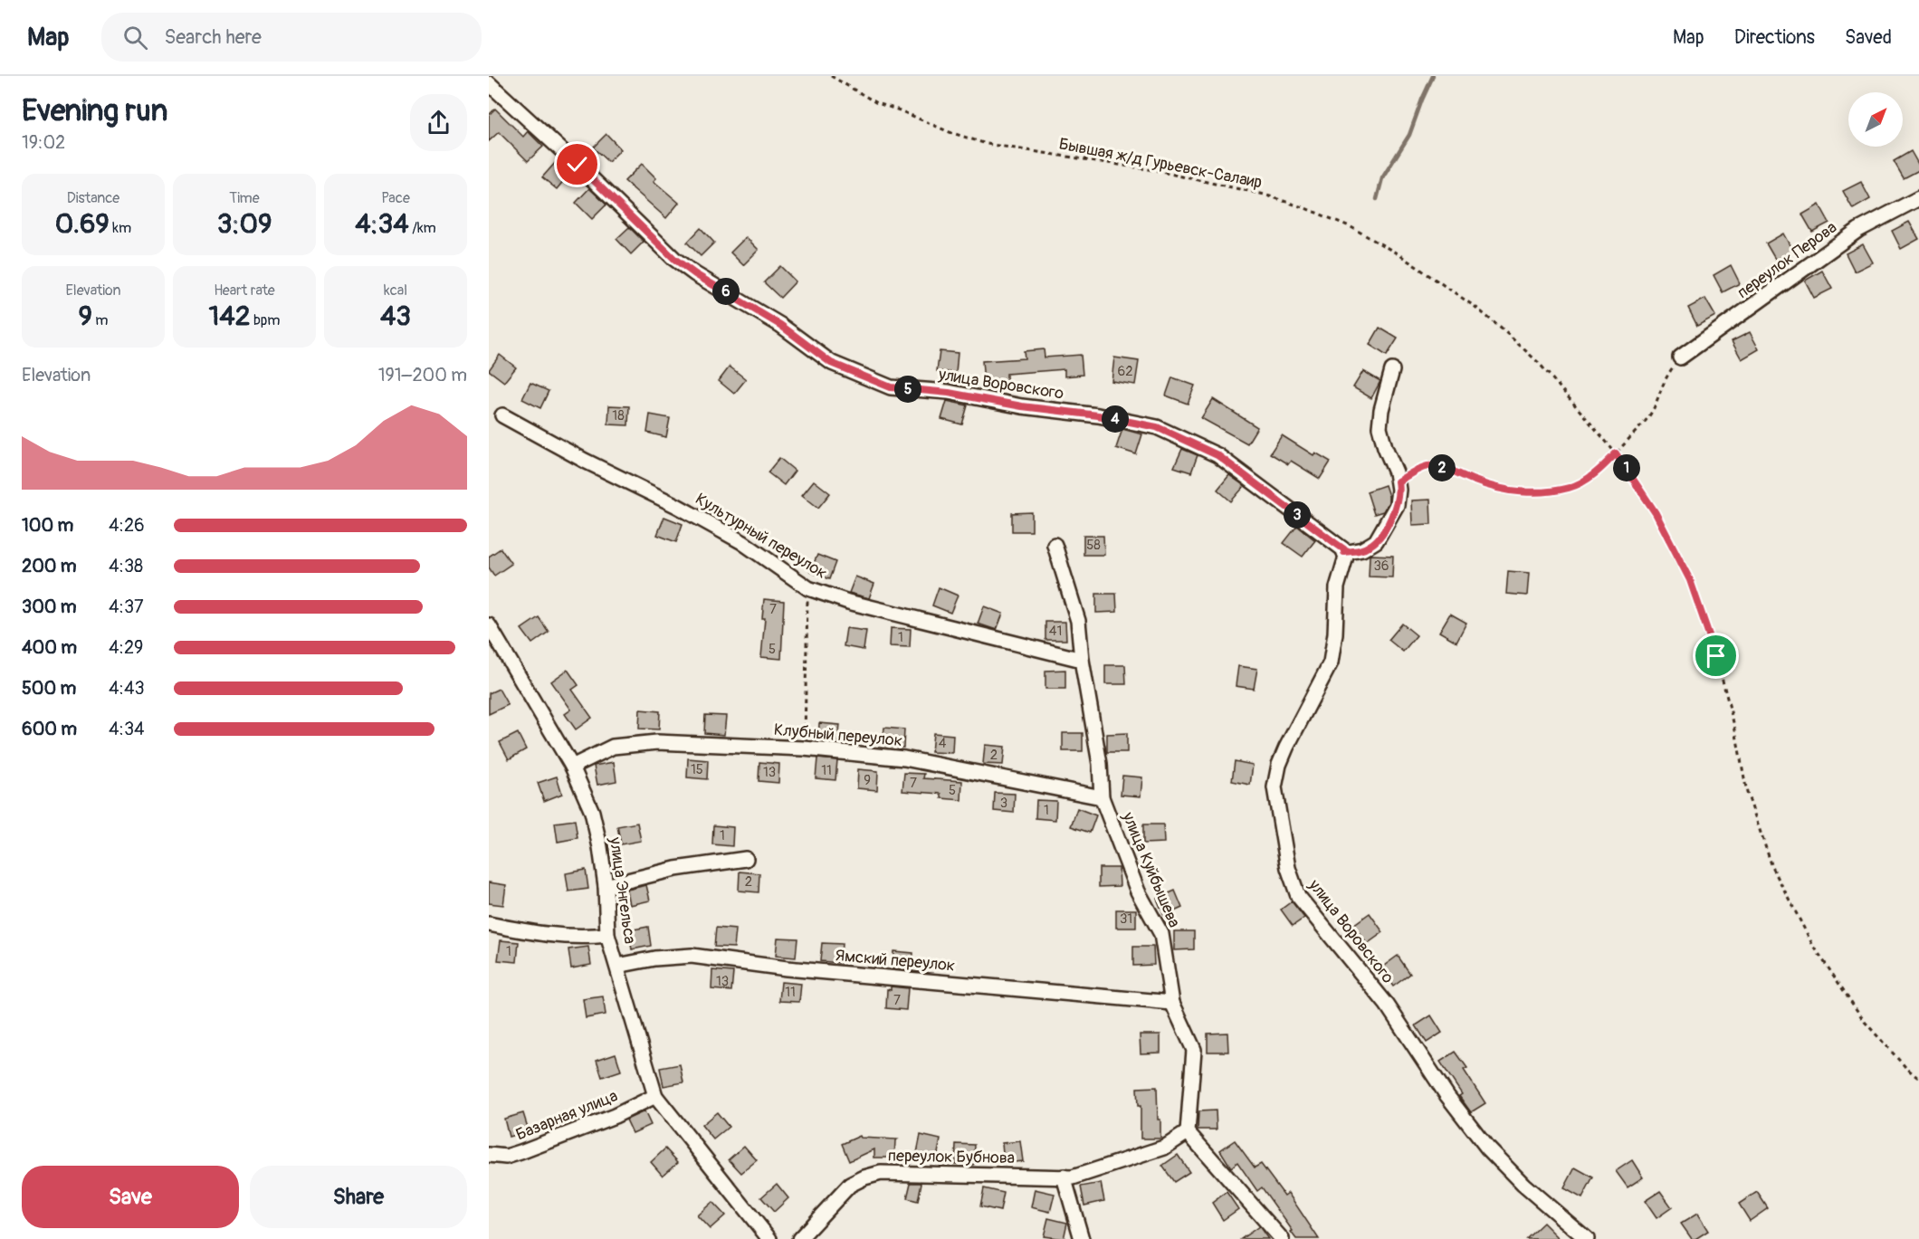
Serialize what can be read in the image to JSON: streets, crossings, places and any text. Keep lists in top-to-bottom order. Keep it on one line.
{"streets":{"street":["переулок Перова","улица Воровского","Культурный переулок","Клубный переулок","улица Куйбышева","улица Энгельса","Ямский переулок","Базарная улица","переулок Бубнова"],"path":["Бывшая ж/д Гурьевск-Салаир"]},"crossings":[["Культурный переулок","улица Куйбышева"],["Клубный переулок","улица Куйбышева"],["Клубный переулок","улица Энгельса"],["улица Куйбышева","Ямский переулок"],["улица Куйбышева","переулок Бубнова"],["улица Энгельса","Ямский переулок"],["улица Энгельса","Базарная улица"]],"house_numbers":["62","18","58","36","7","41","1","5","4","2","15","11","13","9","7","5","3","1","1","2","31","1","13","11","7"],"north":"top right","page":{"header":"Map","search":"Search here","nav":["Map","Directions","Saved"],"heading":["Evening run","19:02"],"stats":[["Distance","0.69 km"],["Time","3:09"],["Pace","4:34 /km"],["Elevation","9 m"],["Heart rate","142 bpm"],["kcal","43"]],"pins":["6","5","4","1","2","3"],"chart":["Elevation","191–200 m"],"list":[{"name":"100 m","note":"4:26"},{"name":"200 m","note":"4:38"},{"name":"300 m","note":"4:37"},{"name":"400 m","note":"4:29"},{"name":"500 m","note":"4:43"},{"name":"600 m","note":"4:34"}],"buttons":["Save","Share"]}}
